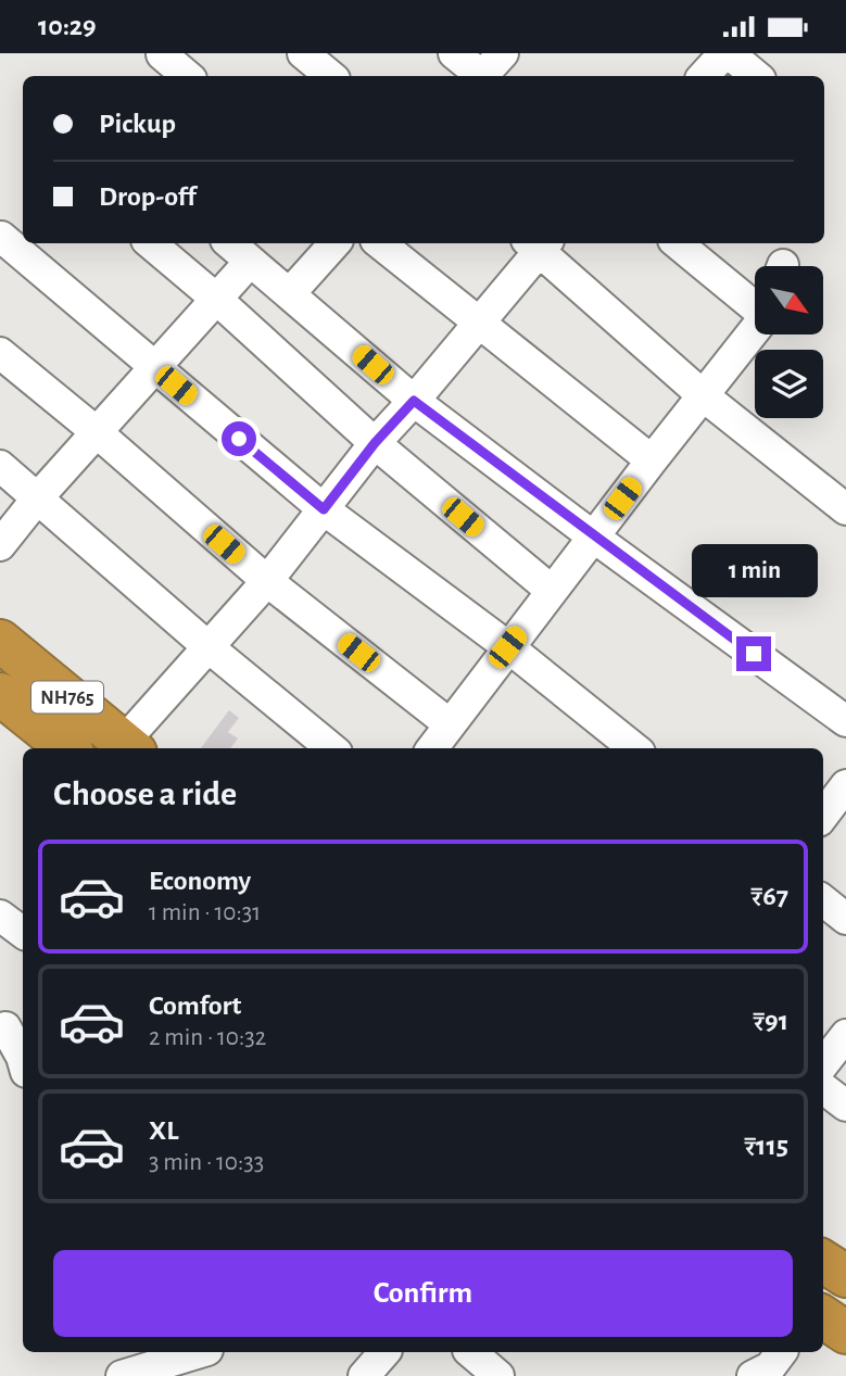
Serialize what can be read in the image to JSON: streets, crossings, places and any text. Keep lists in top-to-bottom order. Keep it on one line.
{"streets":{"highway":["NH765"]},"north":"bottom right","page":{"status":"10:29","banner":["Pickup","Drop-off"],"bubble":"1 min","heading":"Choose a ride","list":[{"name":"Economy","note":"1 min · 10:31","value":"₹67"},{"name":"Comfort","note":"2 min · 10:32","value":"₹91"},{"name":"XL","note":"3 min · 10:33","value":"₹115"}],"buttons":"Confirm"}}
